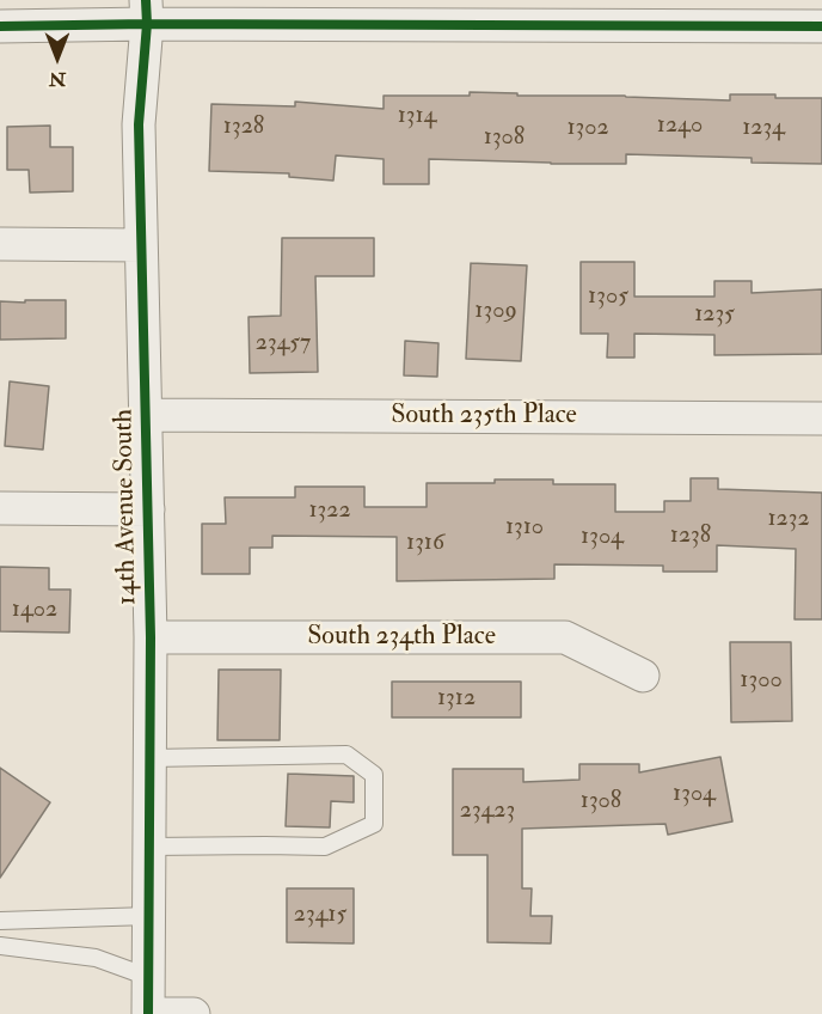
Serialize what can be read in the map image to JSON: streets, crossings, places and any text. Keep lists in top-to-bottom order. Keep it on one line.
{"streets":{"street":["South 235th Place","14th Avenue South","South 234th Place"]},"crossings":[["South 235th Place","14th Avenue South"],["14th Avenue South","South 234th Place"]],"house_numbers":["1314","1240","1328","1302","1234","1308","1305","1309","1235","23457","1322","1232","1310","1238","1304","1316","1402","1300","1312","1304","1308","23423","23415"],"north":"bottom"}
